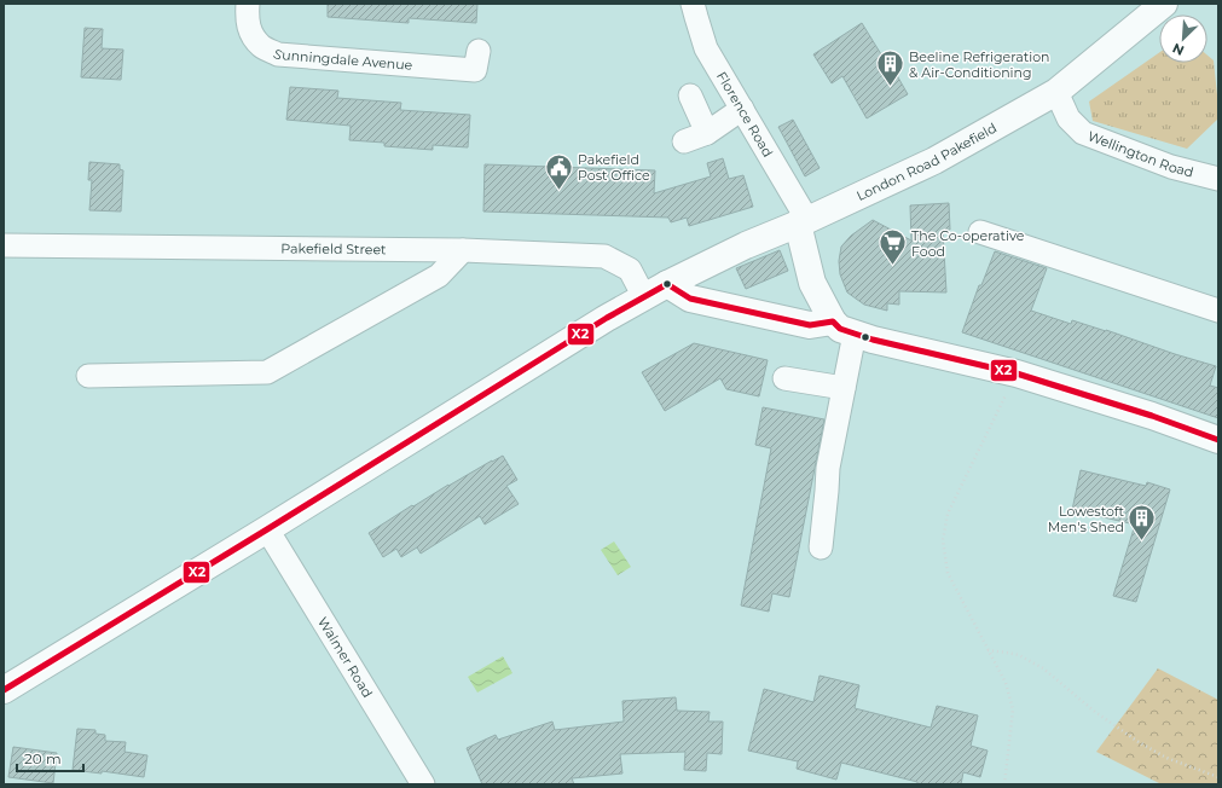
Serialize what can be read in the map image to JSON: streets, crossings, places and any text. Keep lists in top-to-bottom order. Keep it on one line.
{"streets":{"main road":["London Road Pakefield"],"street":["Sunningdale Avenue","Florence Road","Wellington Road","Pakefield Street","Walmer Road"]},"crossings":[["Florence Road","London Road Pakefield"],["Wellington Road","London Road Pakefield"],["London Road Pakefield","Pakefield Street"],["London Road Pakefield","Walmer Road"]],"places":{"building":["Beeline Refrigeration & Air-Conditioning","Lowestoft Men's Shed"],"public building":["Pakefield Post Office"],"supermarket":["The Co-operative Food"]},"lines":["transit line X2"],"scale_bar":"20 m","north":"bottom left"}
